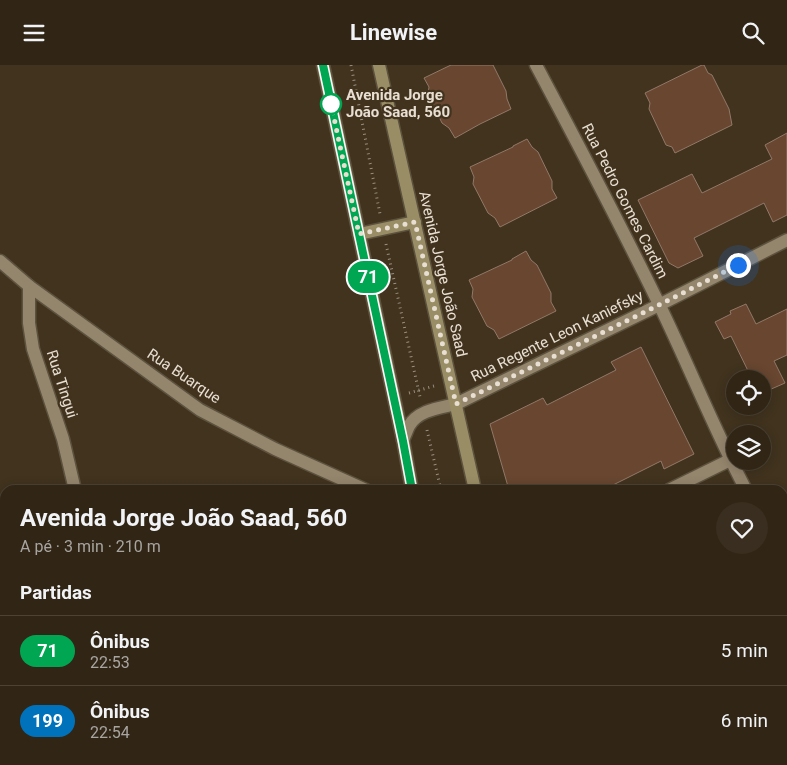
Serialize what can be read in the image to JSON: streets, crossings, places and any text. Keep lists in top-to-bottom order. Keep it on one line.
{"streets":{"main road":["Avenida Jorge João Saad"],"street":["Rua Pedro Gomes Cardim","Rua Regente Leon Kaniefsky","Rua Buarque","Rua Tingui"]},"crossings":[["Rua Pedro Gomes Cardim","Rua Regente Leon Kaniefsky"],["Avenida Jorge João Saad","Rua Regente Leon Kaniefsky"],["Rua Buarque","Rua Tingui"]],"places":["Avenida Jorge João Saad, 560"],"lines":["bus line 71"],"page":{"header":"Linewise","on_map":"71","heading":[["Avenida Jorge João Saad, 560","A pé · 3 min · 210 m"],"Partidas"],"list":[{"mark":"71","name":"Ônibus","note":"22:53","value":"5 min"},{"mark":"199","name":"Ônibus","note":"22:54","value":"6 min"}]}}
